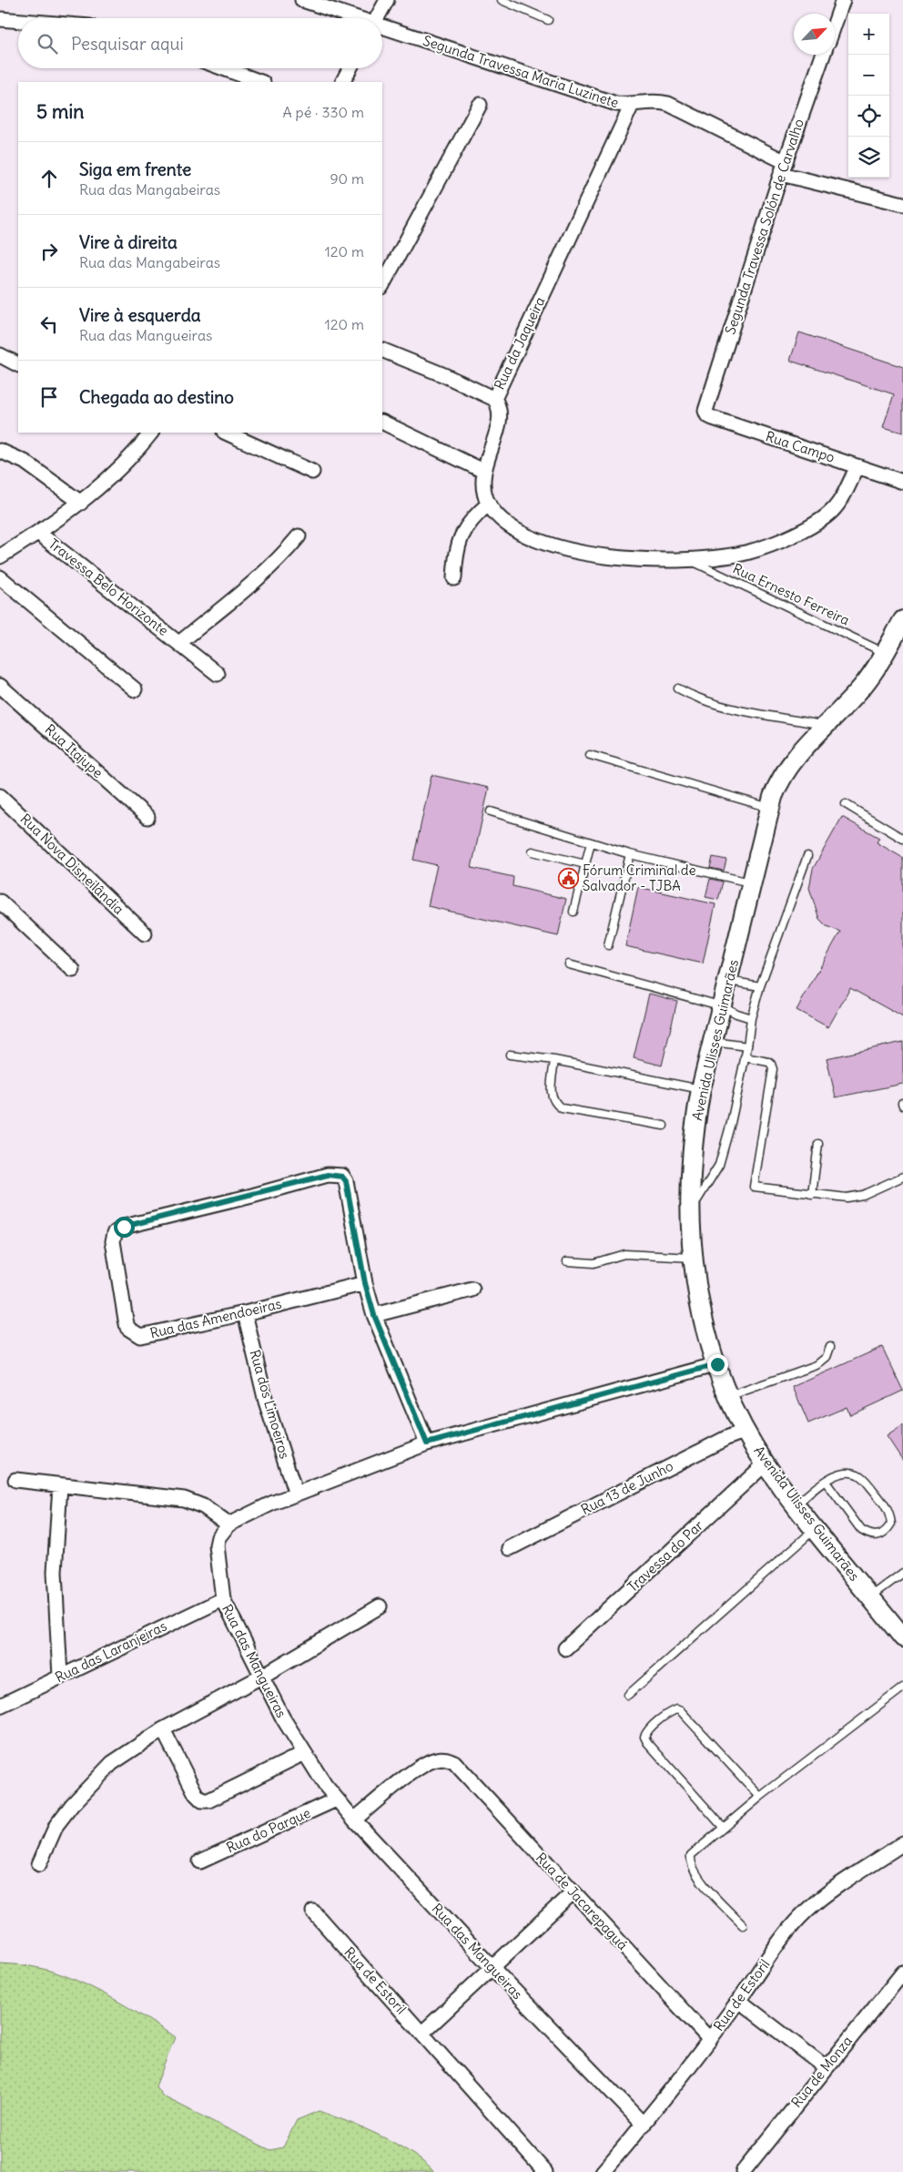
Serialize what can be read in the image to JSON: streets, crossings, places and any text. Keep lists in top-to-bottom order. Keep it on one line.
{"streets":{"main road":["Avenida Ulisses Guimarães"],"street":["Segunda Travessa Maria Luzinete","Segunda Travessa Solón de Carvalho","Rua da Jaqueira","Rua Campo","Travessa Belo Horizonte","Rua Itajupe","Rua Nova Disneilândia","Rua das Amendoeiras","Rua dos Limoeiros","Rua 13 de Junho","Travessa do Par","Rua das Laranjeiras","Rua das Mangueiras","Rua do Parque","Rua de Jacarepaguá","Rua de Estoril","Rua de Monza"],"lane":["Rua Ernesto Ferreira"]},"crossings":[["Segunda Travessa Maria Luzinete","Segunda Travessa Solón de Carvalho"],["Segunda Travessa Maria Luzinete","Rua da Jaqueira"],["Segunda Travessa Solón de Carvalho","Rua Campo"],["Rua da Jaqueira","Rua Campo"],["Rua da Jaqueira","Rua Ernesto Ferreira"],["Rua Ernesto Ferreira","Avenida Ulisses Guimarães"],["Avenida Ulisses Guimarães","Rua 13 de Junho"],["Avenida Ulisses Guimarães","Travessa do Par"],["Rua das Amendoeiras","Rua dos Limoeiros"],["Rua das Laranjeiras","Rua das Mangueiras"],["Rua das Mangueiras","Rua do Parque"],["Rua das Mangueiras","Rua de Jacarepaguá"],["Rua das Mangueiras","Rua de Estoril"],["Rua de Jacarepaguá","Rua de Estoril"]],"places":{"public building":["Fórum Criminal de Salvador - TJBA"]},"north":"top right","page":{"map_buttons":["+","−"],"search":"Pesquisar aqui","heading":["5 min","A pé · 330 m"],"list":[["Siga em frente","Rua das Mangabeiras","90 m"],["Vire à direita","Rua das Mangabeiras","120 m"],["Vire à esquerda","Rua das Mangueiras","120 m"],"Chegada ao destino"]}}
